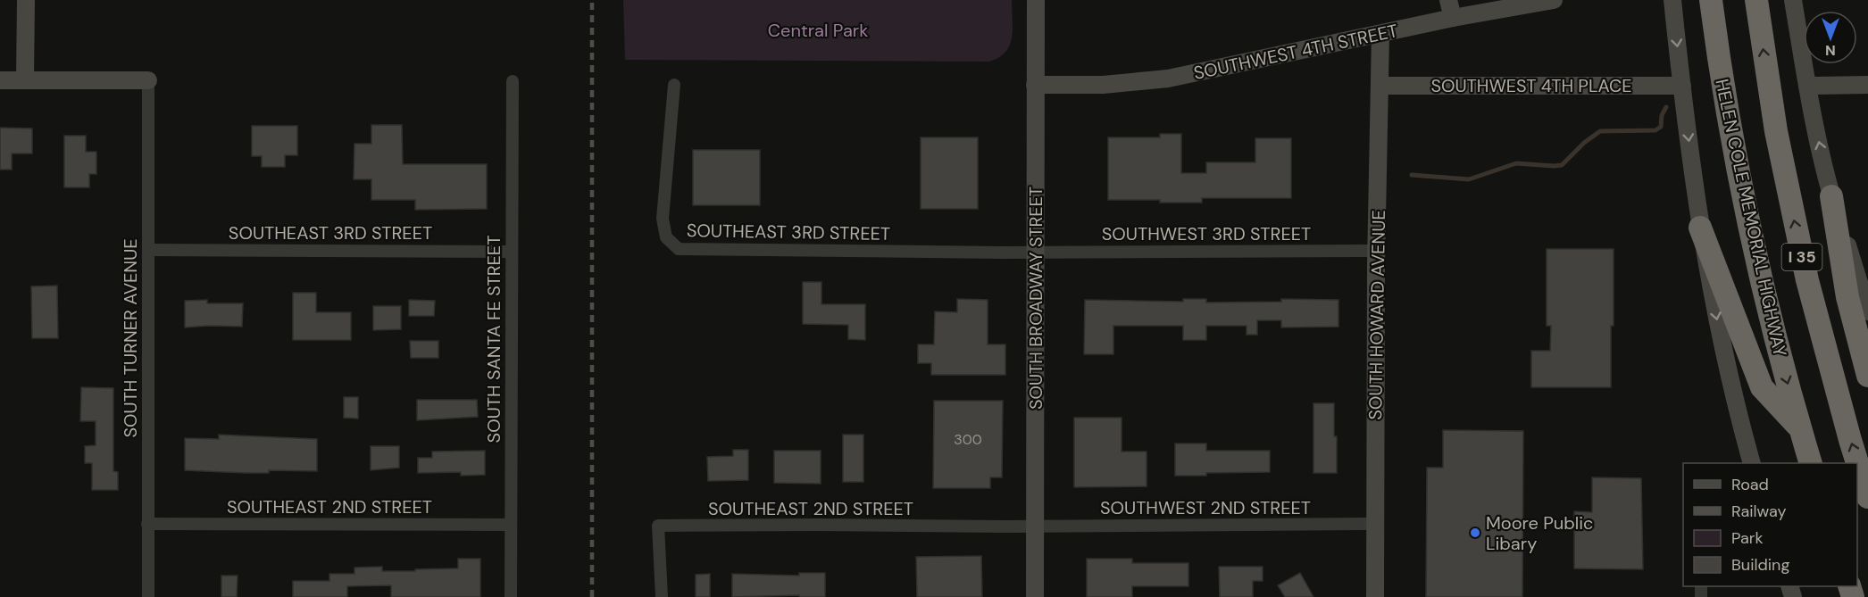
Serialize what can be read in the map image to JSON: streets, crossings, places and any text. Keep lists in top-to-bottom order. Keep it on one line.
{"streets":{"highway":["HELEN COLE MEMORIAL HIGHWAY","I 35"],"main road":["SOUTHWEST 4TH STREET","SOUTHWEST 4TH PLACE","SOUTH BROADWAY STREET","SOUTH HOWARD AVENUE"],"street":["SOUTHEAST 3RD STREET","SOUTHWEST 3RD STREET","SOUTH TURNER AVENUE","SOUTH SANTA FE STREET","SOUTHEAST 2ND STREET","SOUTHWEST 2ND STREET"]},"crossings":[["SOUTHWEST 4TH STREET","SOUTH BROADWAY STREET"],["SOUTHWEST 4TH STREET","SOUTH HOWARD AVENUE"],["SOUTHWEST 4TH PLACE","SOUTH HOWARD AVENUE"],["SOUTHEAST 3RD STREET","SOUTHWEST 3RD STREET"],["SOUTHEAST 3RD STREET","SOUTH BROADWAY STREET"],["SOUTHEAST 3RD STREET","SOUTH TURNER AVENUE"],["SOUTHEAST 3RD STREET","SOUTH SANTA FE STREET"],["SOUTHWEST 3RD STREET","SOUTH BROADWAY STREET"],["SOUTHWEST 3RD STREET","SOUTH HOWARD AVENUE"],["SOUTH BROADWAY STREET","SOUTHEAST 2ND STREET"],["SOUTH BROADWAY STREET","SOUTHWEST 2ND STREET"],["SOUTH HOWARD AVENUE","SOUTHWEST 2ND STREET"],["SOUTH TURNER AVENUE","SOUTHEAST 2ND STREET"],["SOUTH SANTA FE STREET","SOUTHEAST 2ND STREET"],["SOUTHEAST 2ND STREET","SOUTHWEST 2ND STREET"]],"parks":["Central Park"],"places":["Moore Public Libary"],"house_numbers":["300"],"legend":["Road","Railway","Park","Building"],"north":"bottom"}
